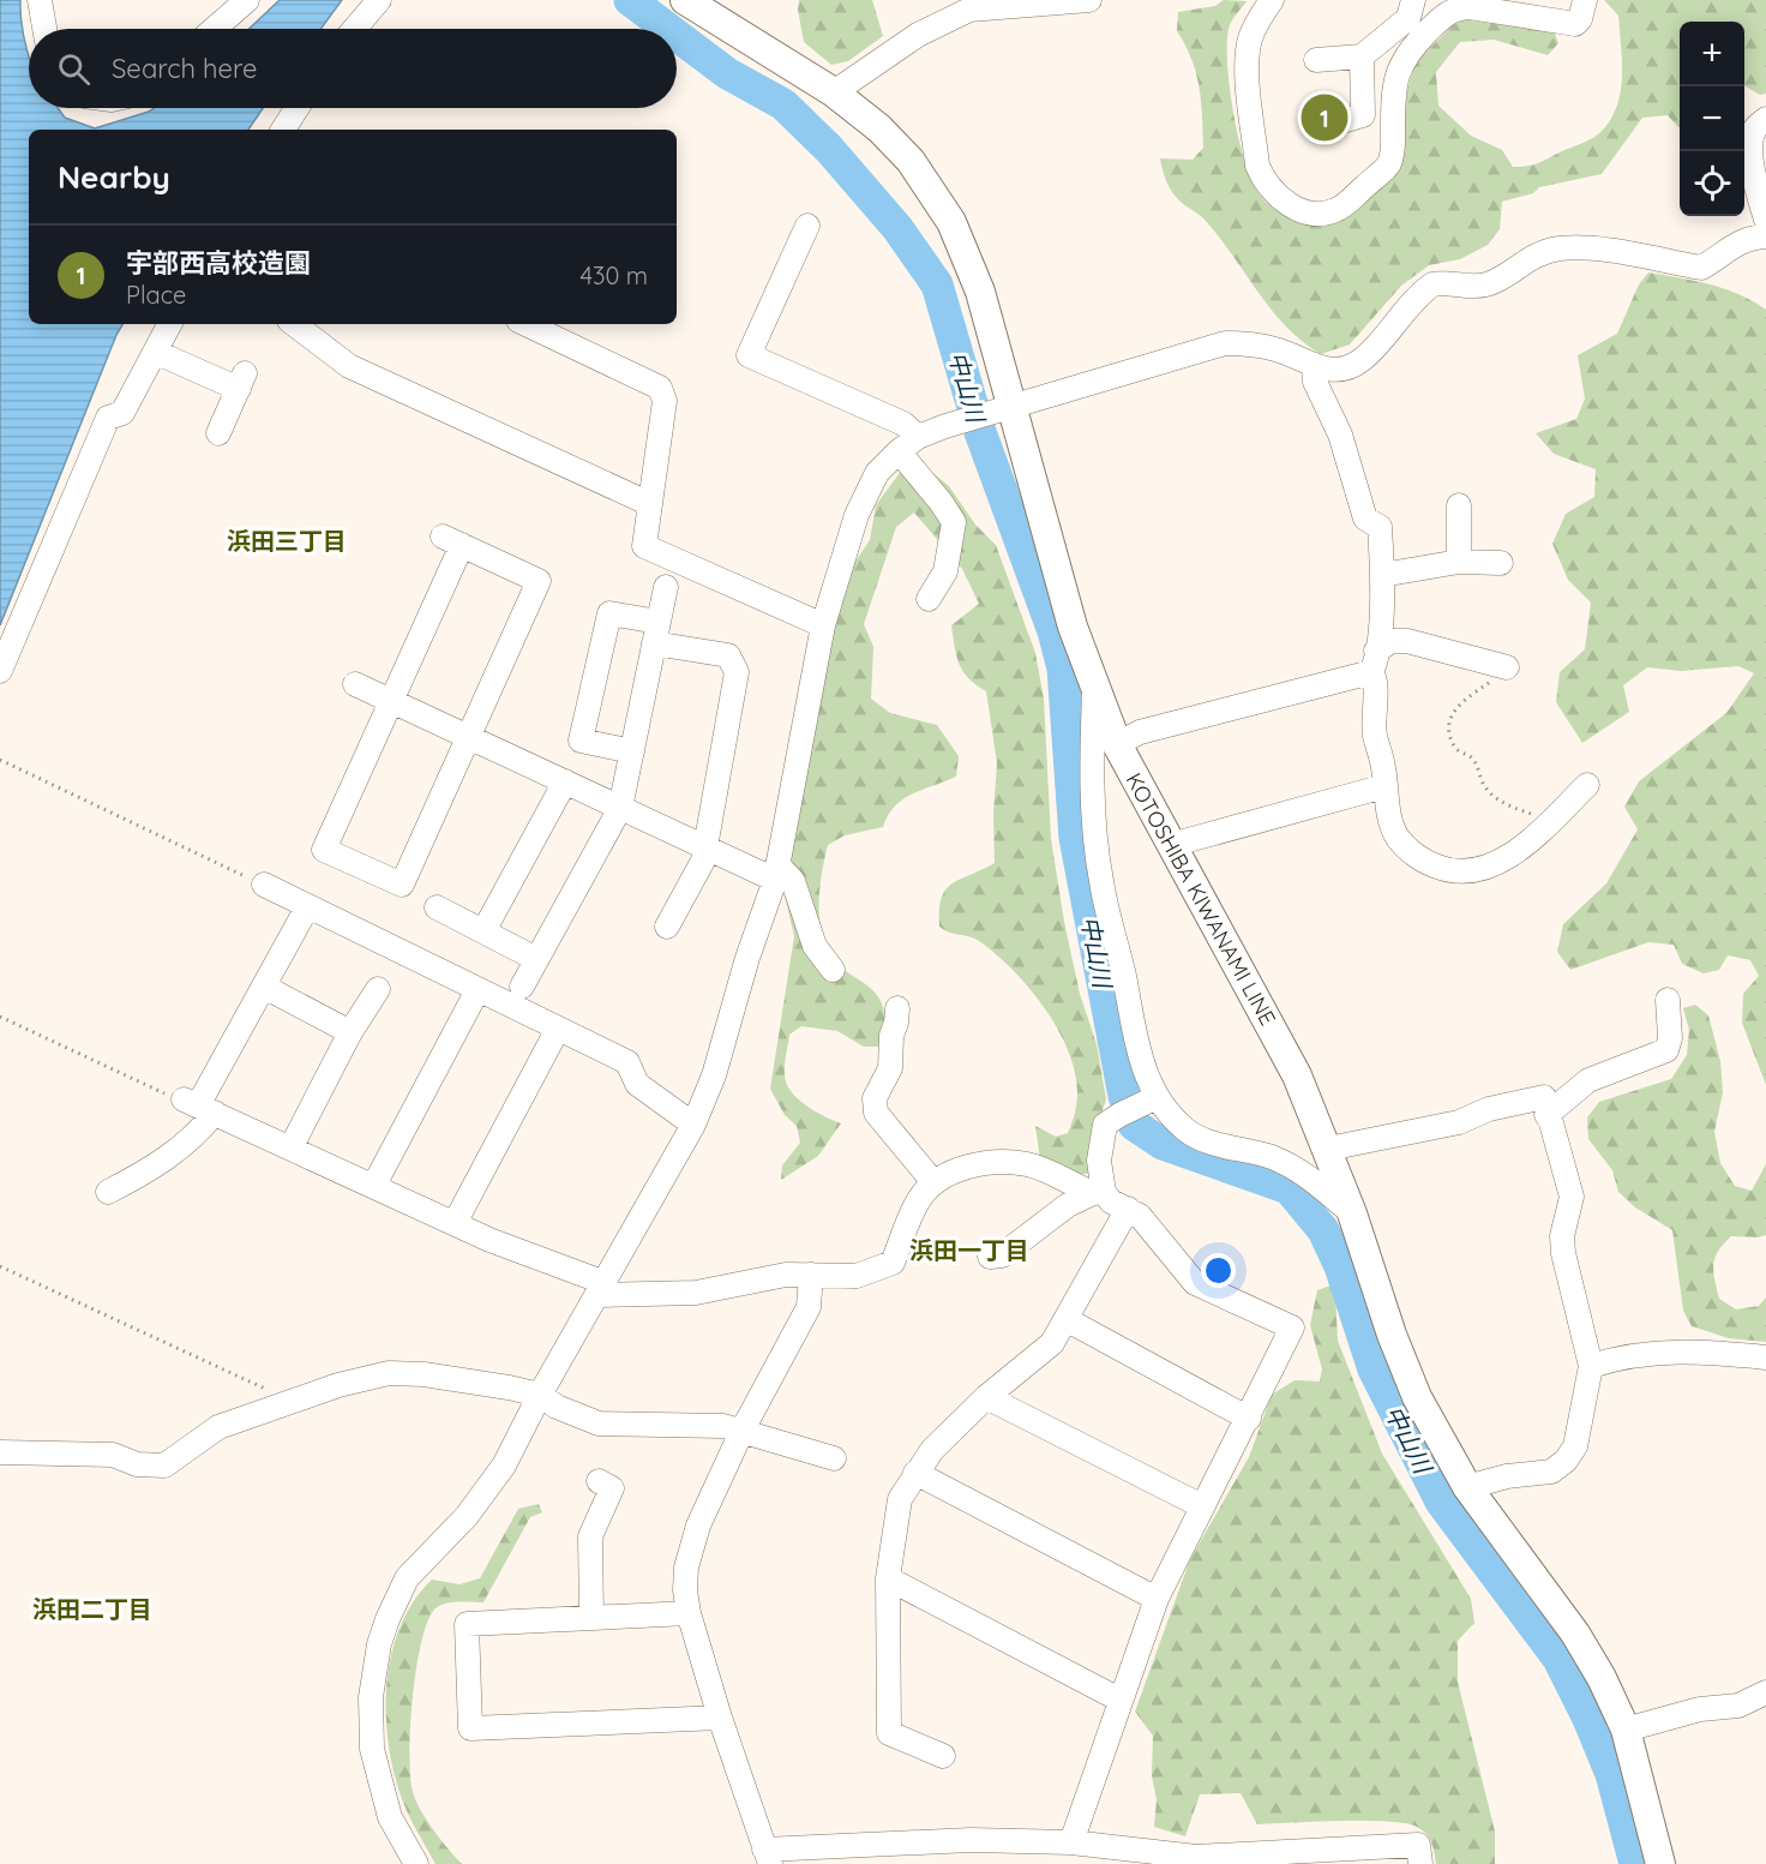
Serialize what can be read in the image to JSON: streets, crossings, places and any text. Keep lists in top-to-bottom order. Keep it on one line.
{"streets":{"main road":["KOTOSHIBA KIWANAMI LINE"]},"districts":["浜田三丁目","浜田一丁目","浜田二丁目"],"water":["中山川"],"page":{"map_buttons":["+","−"],"search":"Search here","pins":"1","heading":"Nearby","list":[{"mark":"1","name":"宇部西高校造園","note":"Place","value":"430 m"}]}}
